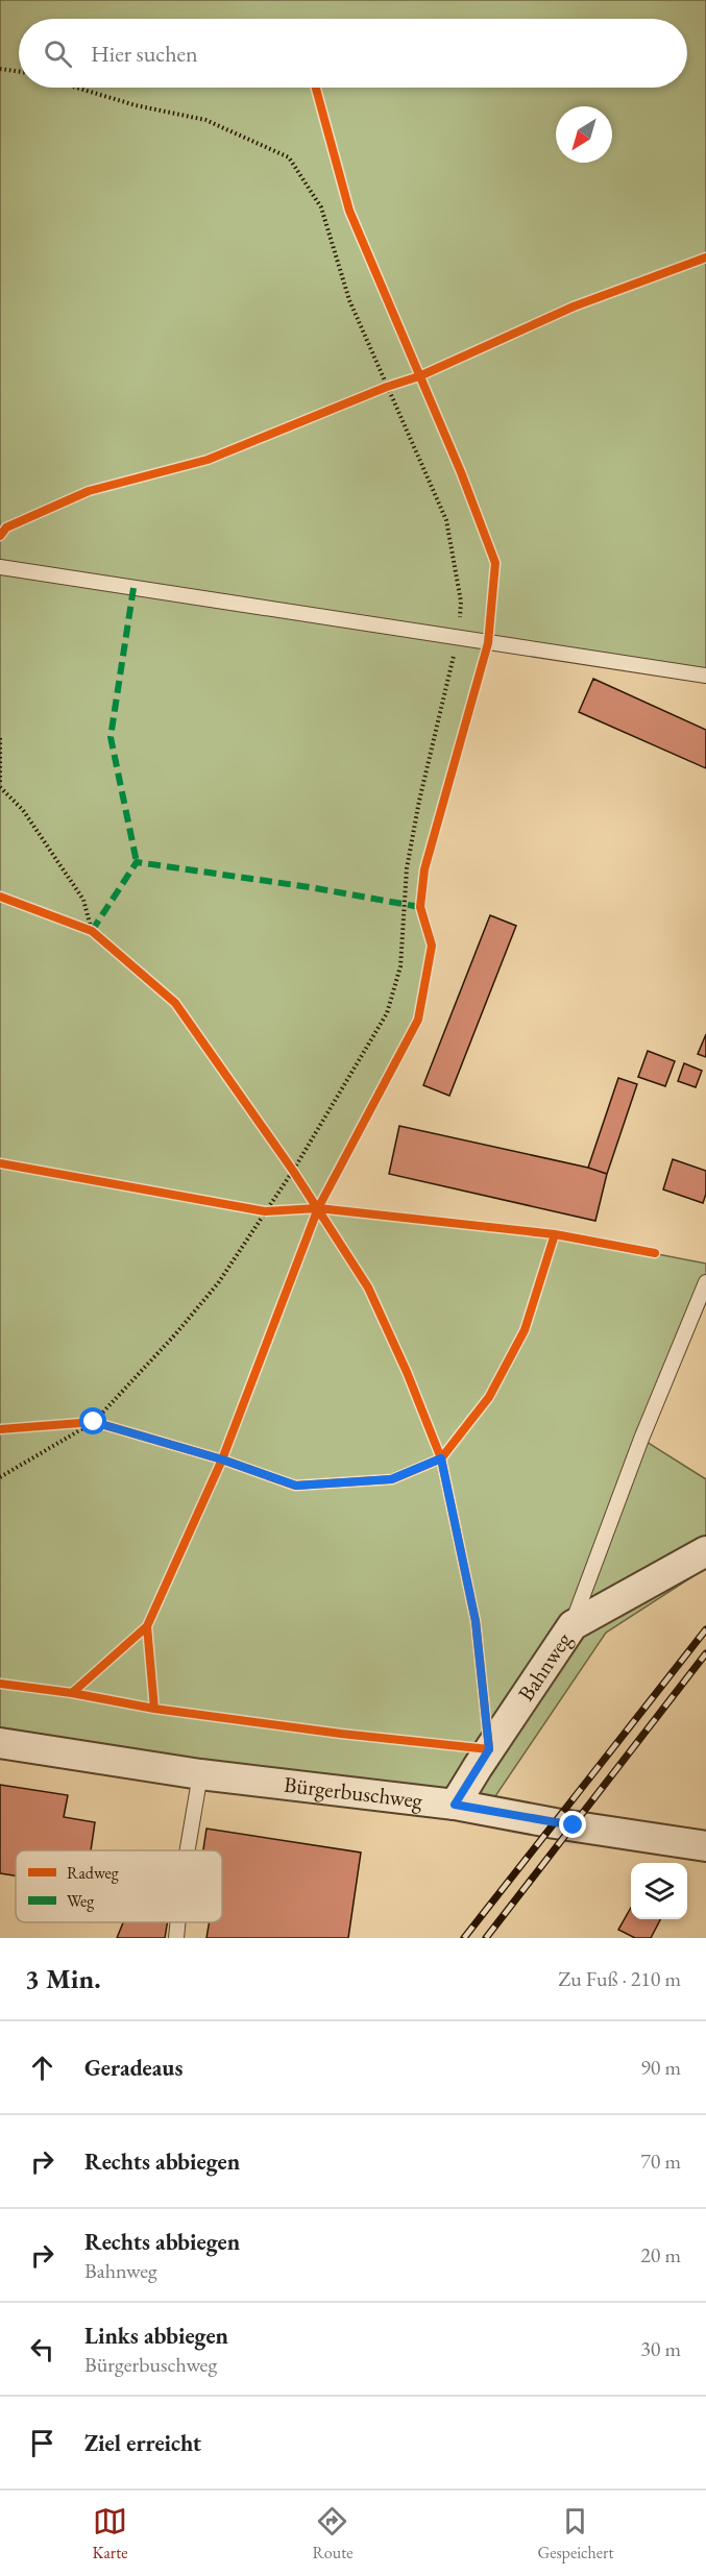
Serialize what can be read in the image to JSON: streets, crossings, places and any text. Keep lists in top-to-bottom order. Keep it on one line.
{"streets":{"street":["Bahnweg","Bürgerbuschweg"]},"crossings":[["Bahnweg","Bürgerbuschweg"]],"legend":["Radweg","Weg"],"north":"bottom left","page":{"search":"Hier suchen","heading":["3 Min.","Zu Fuß · 210 m"],"list":[["Geradeaus","90 m"],["Rechts abbiegen","70 m"],["Rechts abbiegen","Bahnweg","20 m"],["Links abbiegen","Bürgerbuschweg","30 m"],"Ziel erreicht"],"nav":["Karte","Route","Gespeichert"]}}
